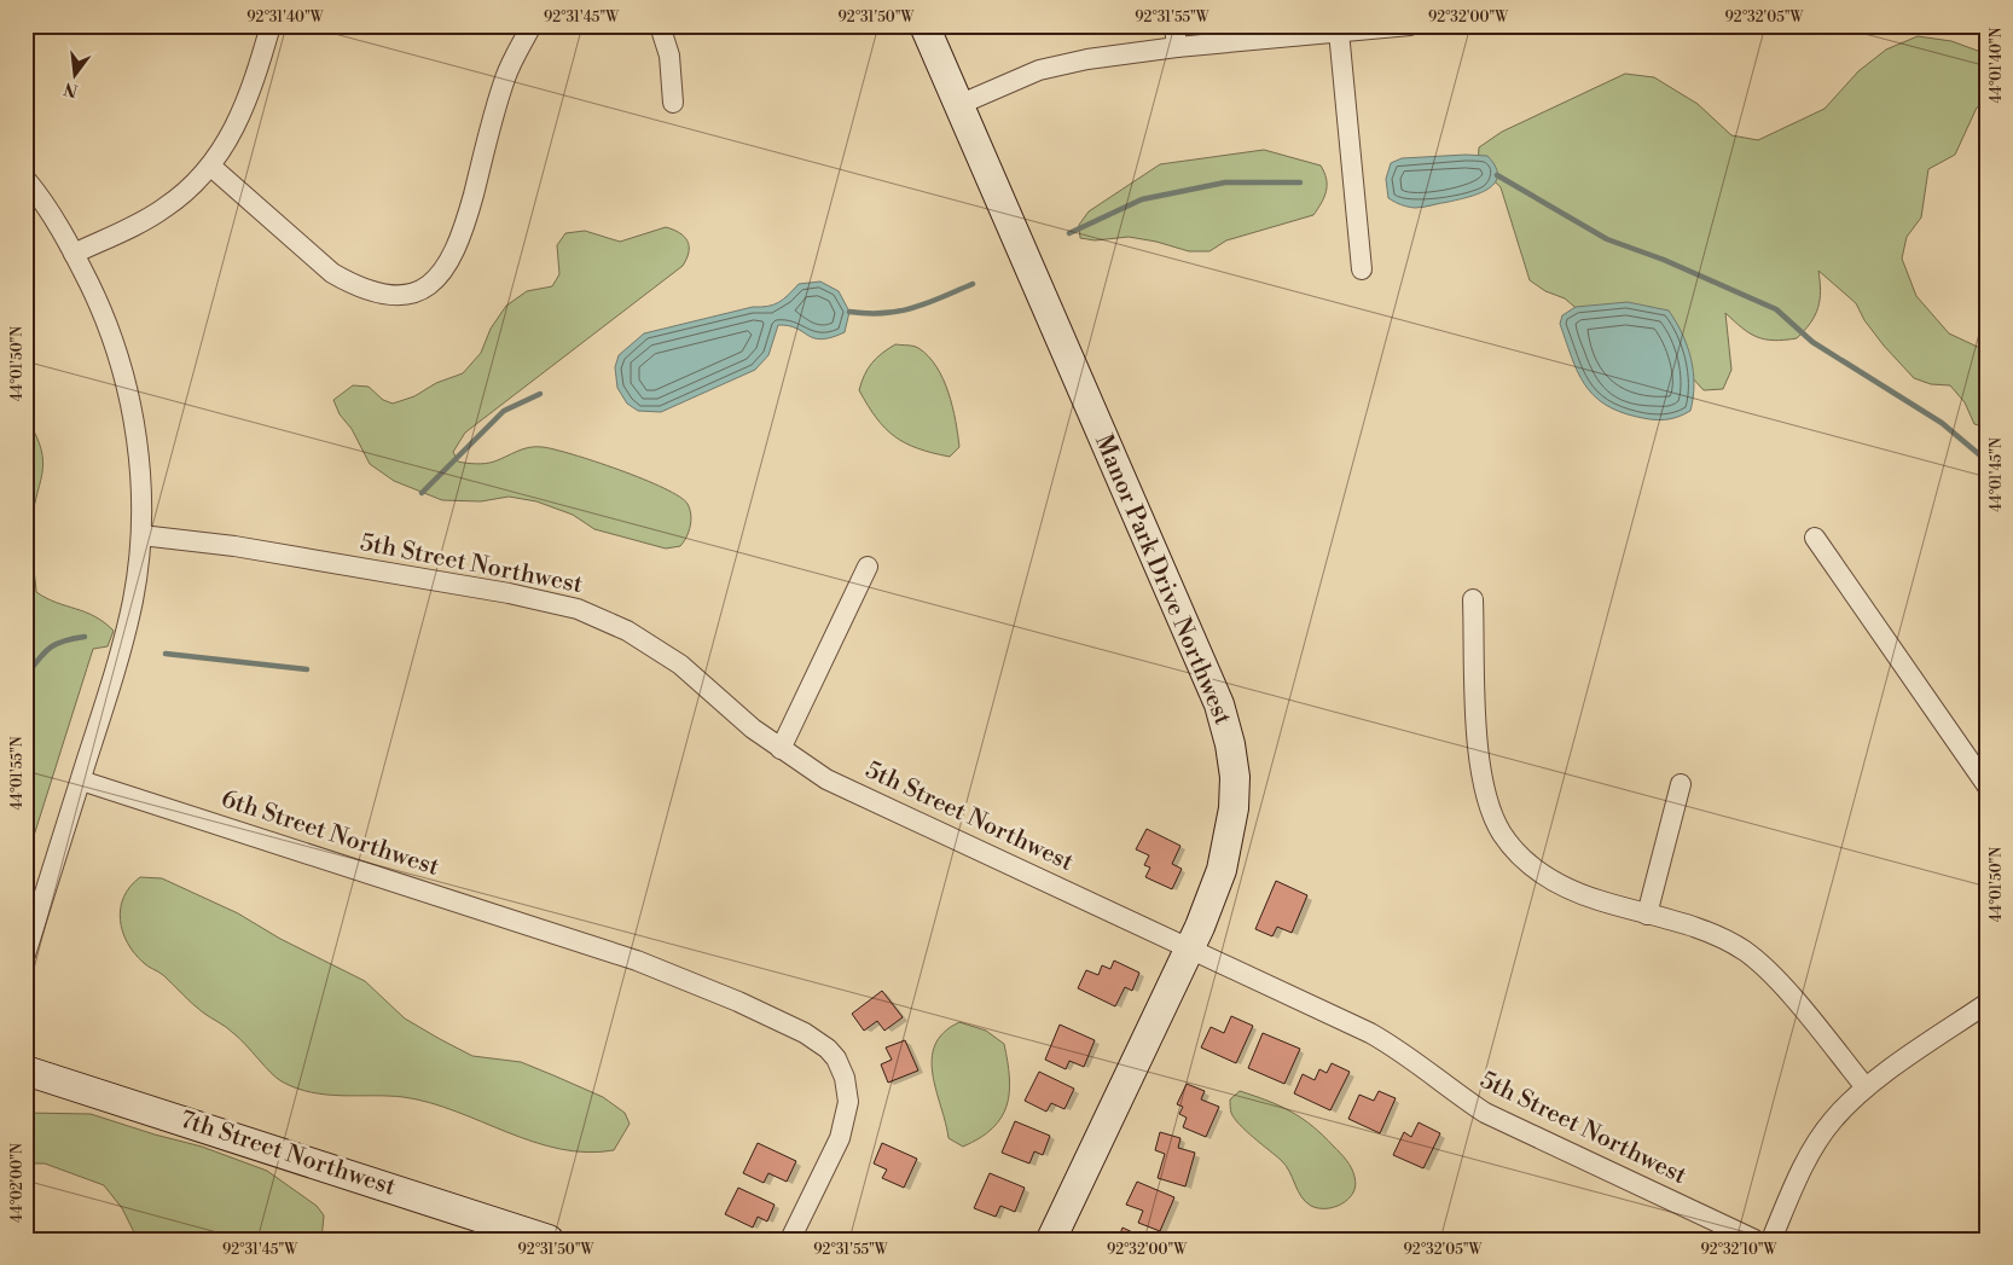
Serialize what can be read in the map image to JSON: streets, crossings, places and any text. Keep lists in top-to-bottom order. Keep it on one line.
{"streets":{"street":["5th Street Northwest","Manor Park Drive Northwest","6th Street Northwest","7th Street Northwest"]},"crossings":[["5th Street Northwest","Manor Park Drive Northwest"]],"north":"bottom","coordinates":["92°31'40\"W","92°31'45\"W","92°31'50\"W","92°31'55\"W","92°32'00\"W","92°32'05\"W","44°01'40\"N","44°01'50\"N","44°01'45\"N","44°01'55\"N","44°02'00\"N","92°32'10\"W"]}
